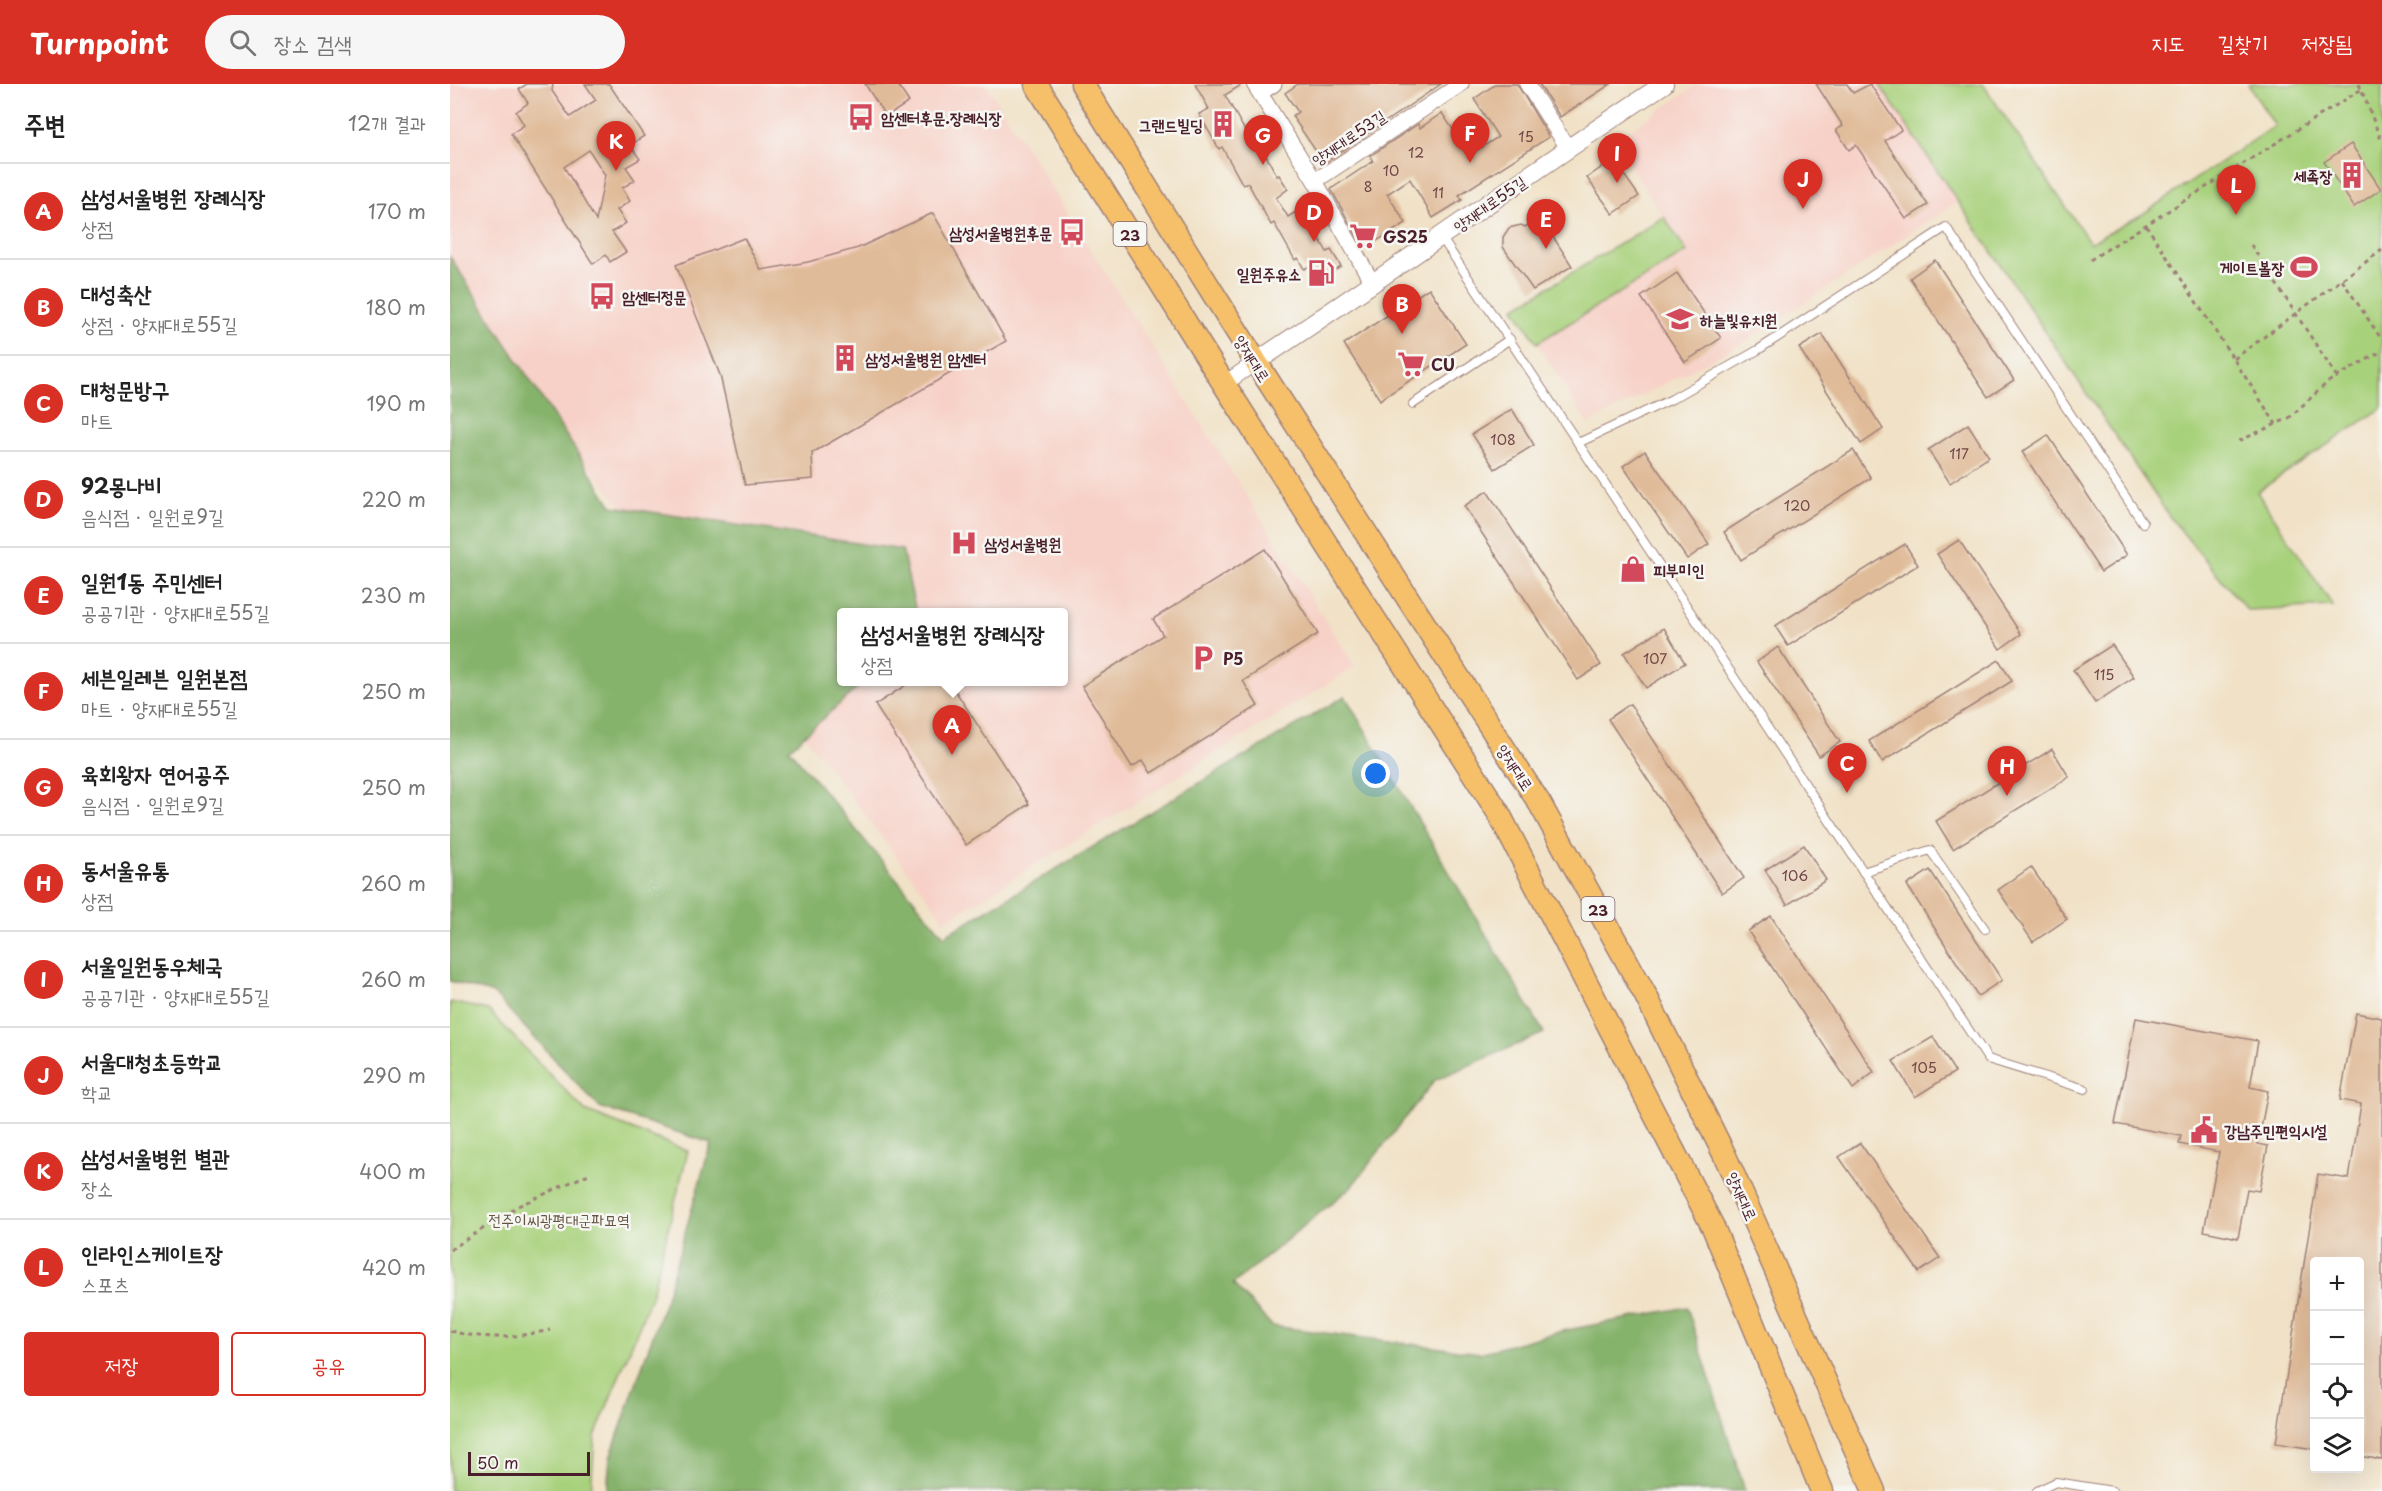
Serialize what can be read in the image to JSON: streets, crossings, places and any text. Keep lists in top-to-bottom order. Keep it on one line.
{"streets":{"main road":["23","양재대로"],"street":["양재대로53길","양재대로55길"]},"crossings":[["양재대로55길","23"],["양재대로55길","양재대로"]],"parks":["전주이씨광평대군파묘역"],"places":{"bus stop":["암센터후문.장례식장","삼성서울병원후문","암센터정문"],"building":["그랜드빌딩","세족장","삼성서울병원 암센터"],"supermarket":["GS25","CU"],"sports":["게이트볼장"],"fuel station":["일원주유소"],"school or university":["하늘빛유치원"],"hospital":["삼성서울병원"],"shop":["피부미인"],"parking":["P5"],"public building":["강남주민편익시설"]},"house_numbers":["15","12","10","8","11","108","117","120","107","115","106","105"],"scale_bar":"50 m","page":{"header":"Turnpoint","search":"장소 검색","nav":["지도","길찾기","저장됨"],"heading":["주변","12개 결과"],"pins":["F","G","K","I","J","L","D","E","B","A","C","H"],"list":[{"mark":"A","name":"삼성서울병원 장례식장","note":"상점","value":"170 m"},{"mark":"B","name":"대성축산","note":"상점 · 양재대로55길","value":"180 m"},{"mark":"C","name":"대청문방구","note":"마트","value":"190 m"},{"mark":"D","name":"92몽나비","note":"음식점 · 일원로9길","value":"220 m"},{"mark":"E","name":"일원1동 주민센터","note":"공공기관 · 양재대로55길","value":"230 m"},{"mark":"F","name":"세븐일레븐 일원본점","note":"마트 · 양재대로55길","value":"250 m"},{"mark":"G","name":"육회왕자 연어공주","note":"음식점 · 일원로9길","value":"250 m"},{"mark":"H","name":"동서울유통","note":"상점","value":"260 m"},{"mark":"I","name":"서울일원동우체국","note":"공공기관 · 양재대로55길","value":"260 m"},{"mark":"J","name":"서울대청초등학교","note":"학교","value":"290 m"},{"mark":"K","name":"삼성서울병원 별관","note":"장소","value":"400 m"},{"mark":"L","name":"인라인스케이트장","note":"스포츠","value":"420 m"}],"popup":["삼성서울병원 장례식장","상점"],"map_buttons":["+","−"],"buttons":["저장","공유"],"scale":"50 m"}}
